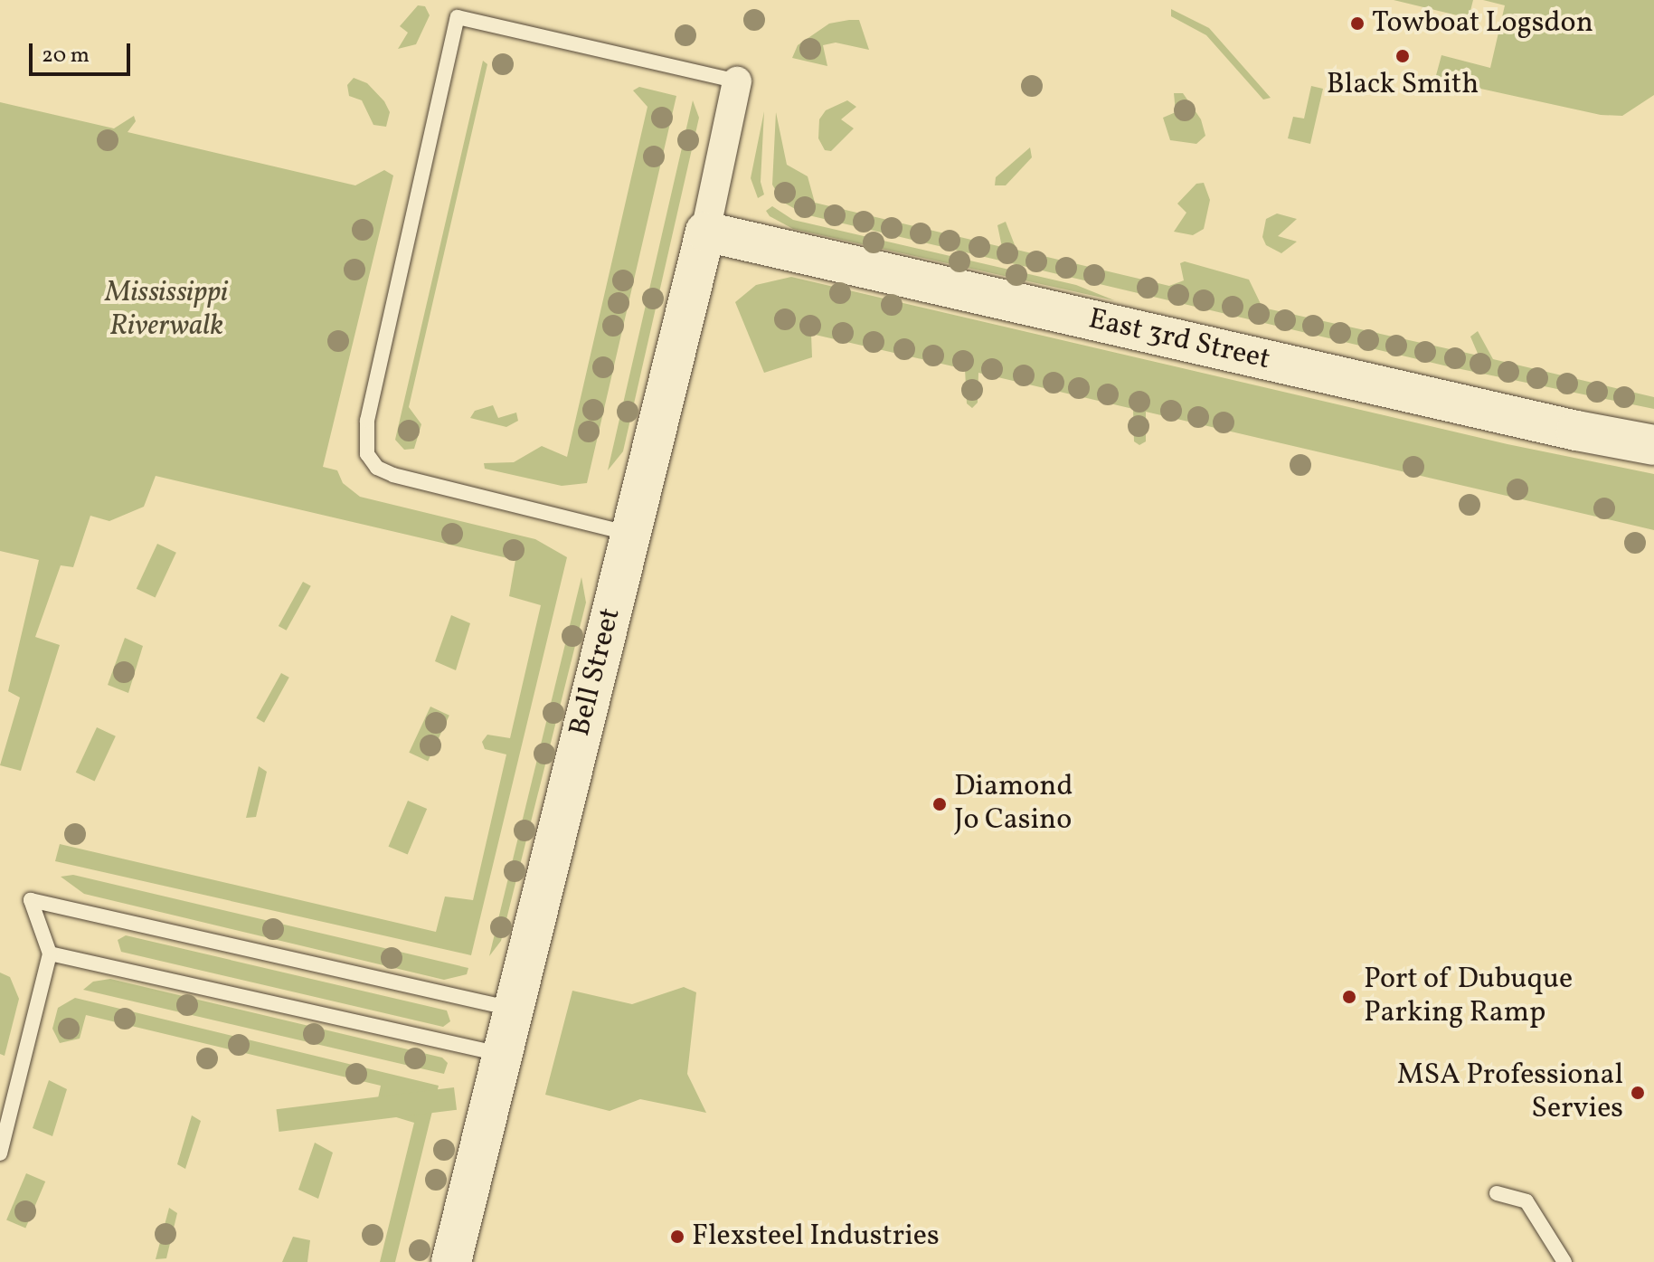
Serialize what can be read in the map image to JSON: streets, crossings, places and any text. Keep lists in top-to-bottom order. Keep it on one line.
{"streets":{"street":["East 3rd Street","Bell Street"]},"crossings":[["East 3rd Street","Bell Street"]],"parks":["Mississippi Riverwalk"],"places":["Towboat Logsdon","Black Smith","Diamond Jo Casino","Port of Dubuque Parking Ramp","MSA Professional Servies","Flexsteel Industries"],"scale_bar":"20 m"}
